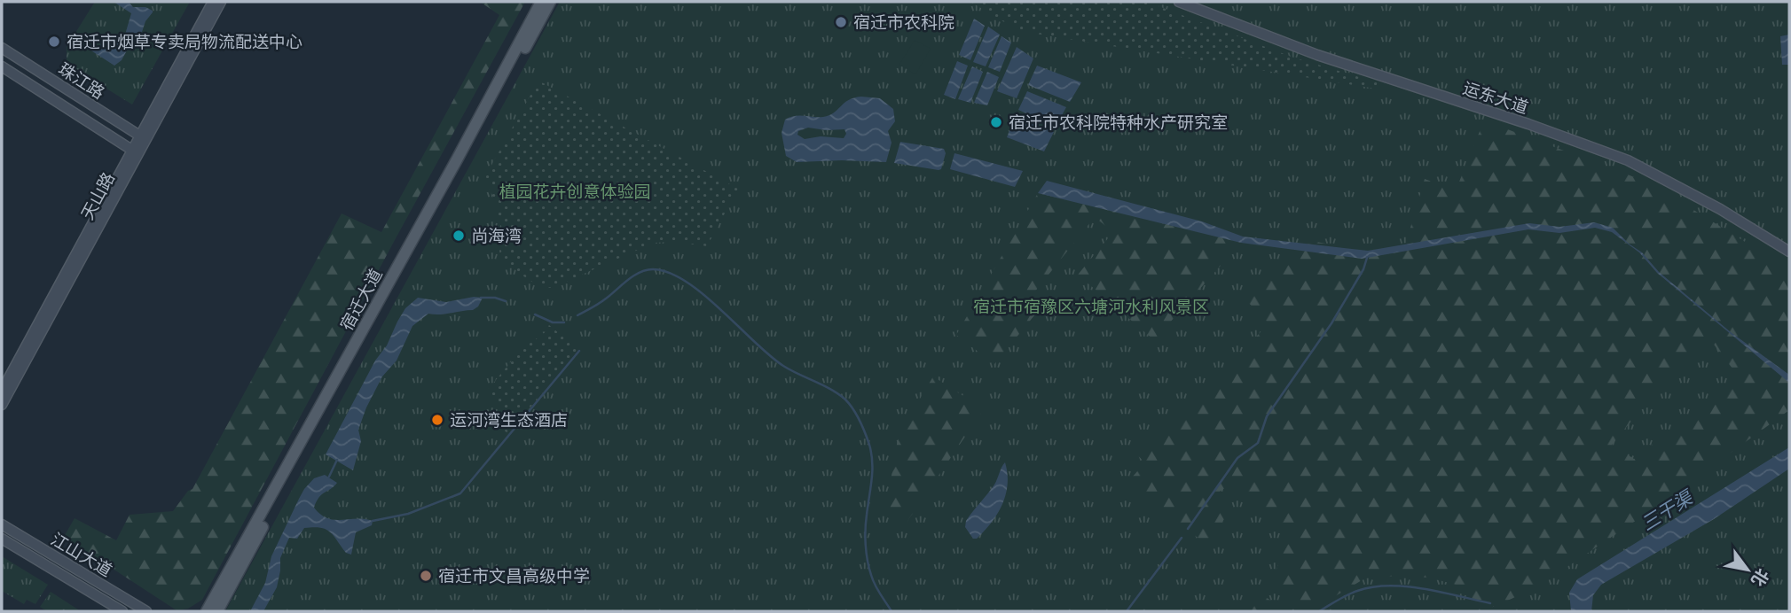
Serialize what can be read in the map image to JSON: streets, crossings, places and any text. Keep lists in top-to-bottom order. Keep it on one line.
{"streets":{"main road":["珠江路","运东大道","天山路","宿迁大道","江山大道"]},"crossings":[["珠江路","天山路"]],"water":["三干渠"],"parks":["植园花卉创意体验园","宿迁市宿豫区六塘河水利风景区"],"places":["宿迁市农科院","宿迁市烟草专卖局物流配送中心","宿迁市农科院特种水产研究室","尚海湾","运河湾生态酒店","宿迁市文昌高级中学"],"north":"bottom right"}
